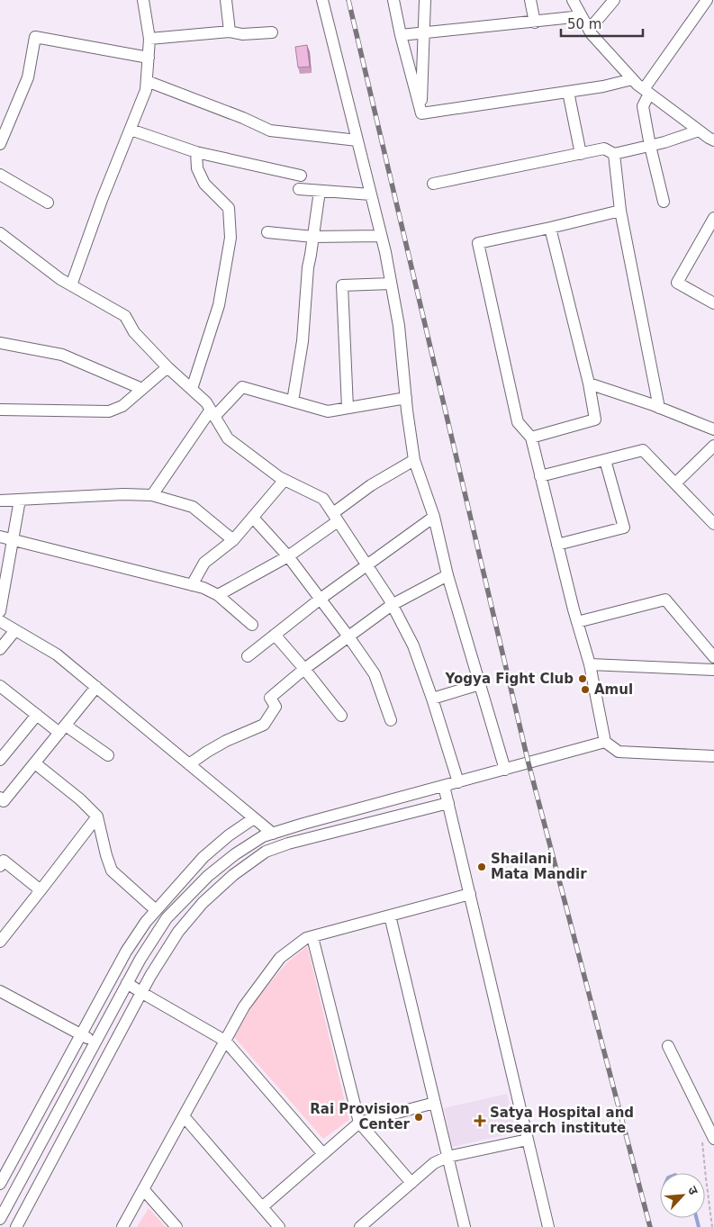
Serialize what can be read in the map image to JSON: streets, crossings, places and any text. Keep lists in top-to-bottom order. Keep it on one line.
{"places":{"other":["Yogya Fight Club","Amul","Shailani Mata Mandir","Rai Provision Center"],"health":["Satya Hospital and research institute"]},"scale_bar":"50 m","north":"top right"}
